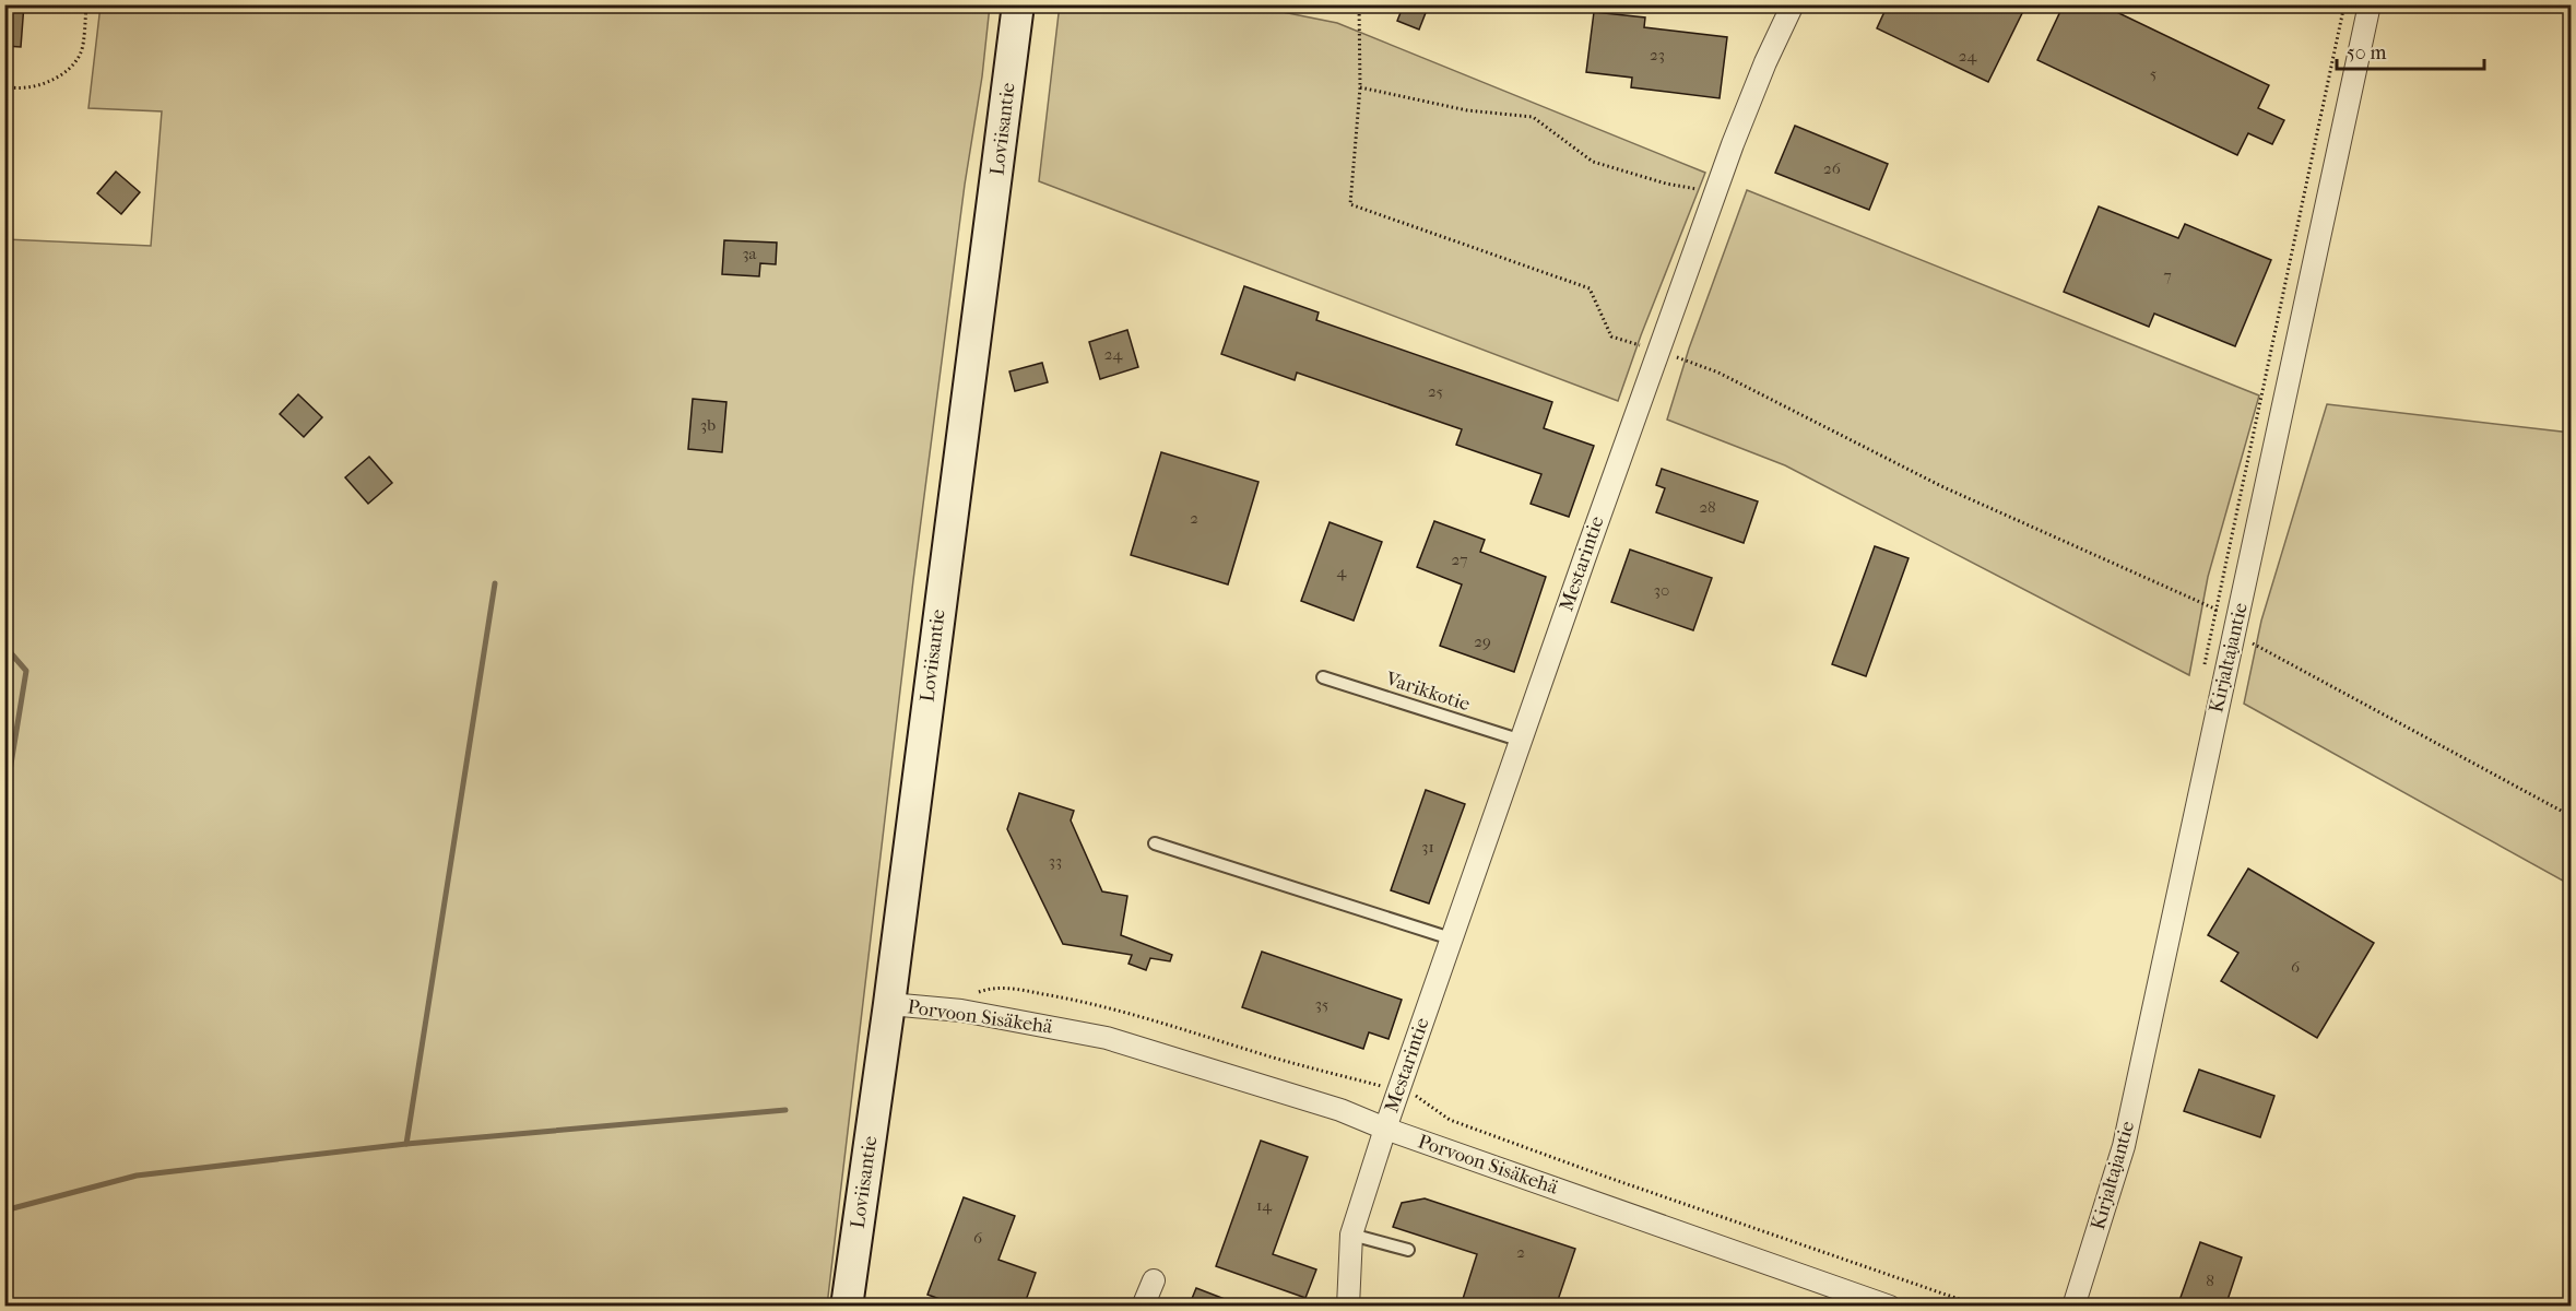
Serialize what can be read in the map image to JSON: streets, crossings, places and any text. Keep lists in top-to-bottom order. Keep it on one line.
{"streets":{"main road":["Loviisantie"],"street":["Mestarintie","Kirjaltajantie","Porvoon Sisäkehä"],"lane":["Varikkotie"]},"crossings":[["Loviisantie","Porvoon Sisäkehä"],["Mestarintie","Varikkotie"],["Mestarintie","Porvoon Sisäkehä"]],"house_numbers":["23","24","5","26","3a","7","24","25","3b","28","2","27","4","30","29","31","33","6","35","14","6","2","8"],"scale_bar":"50 m"}
